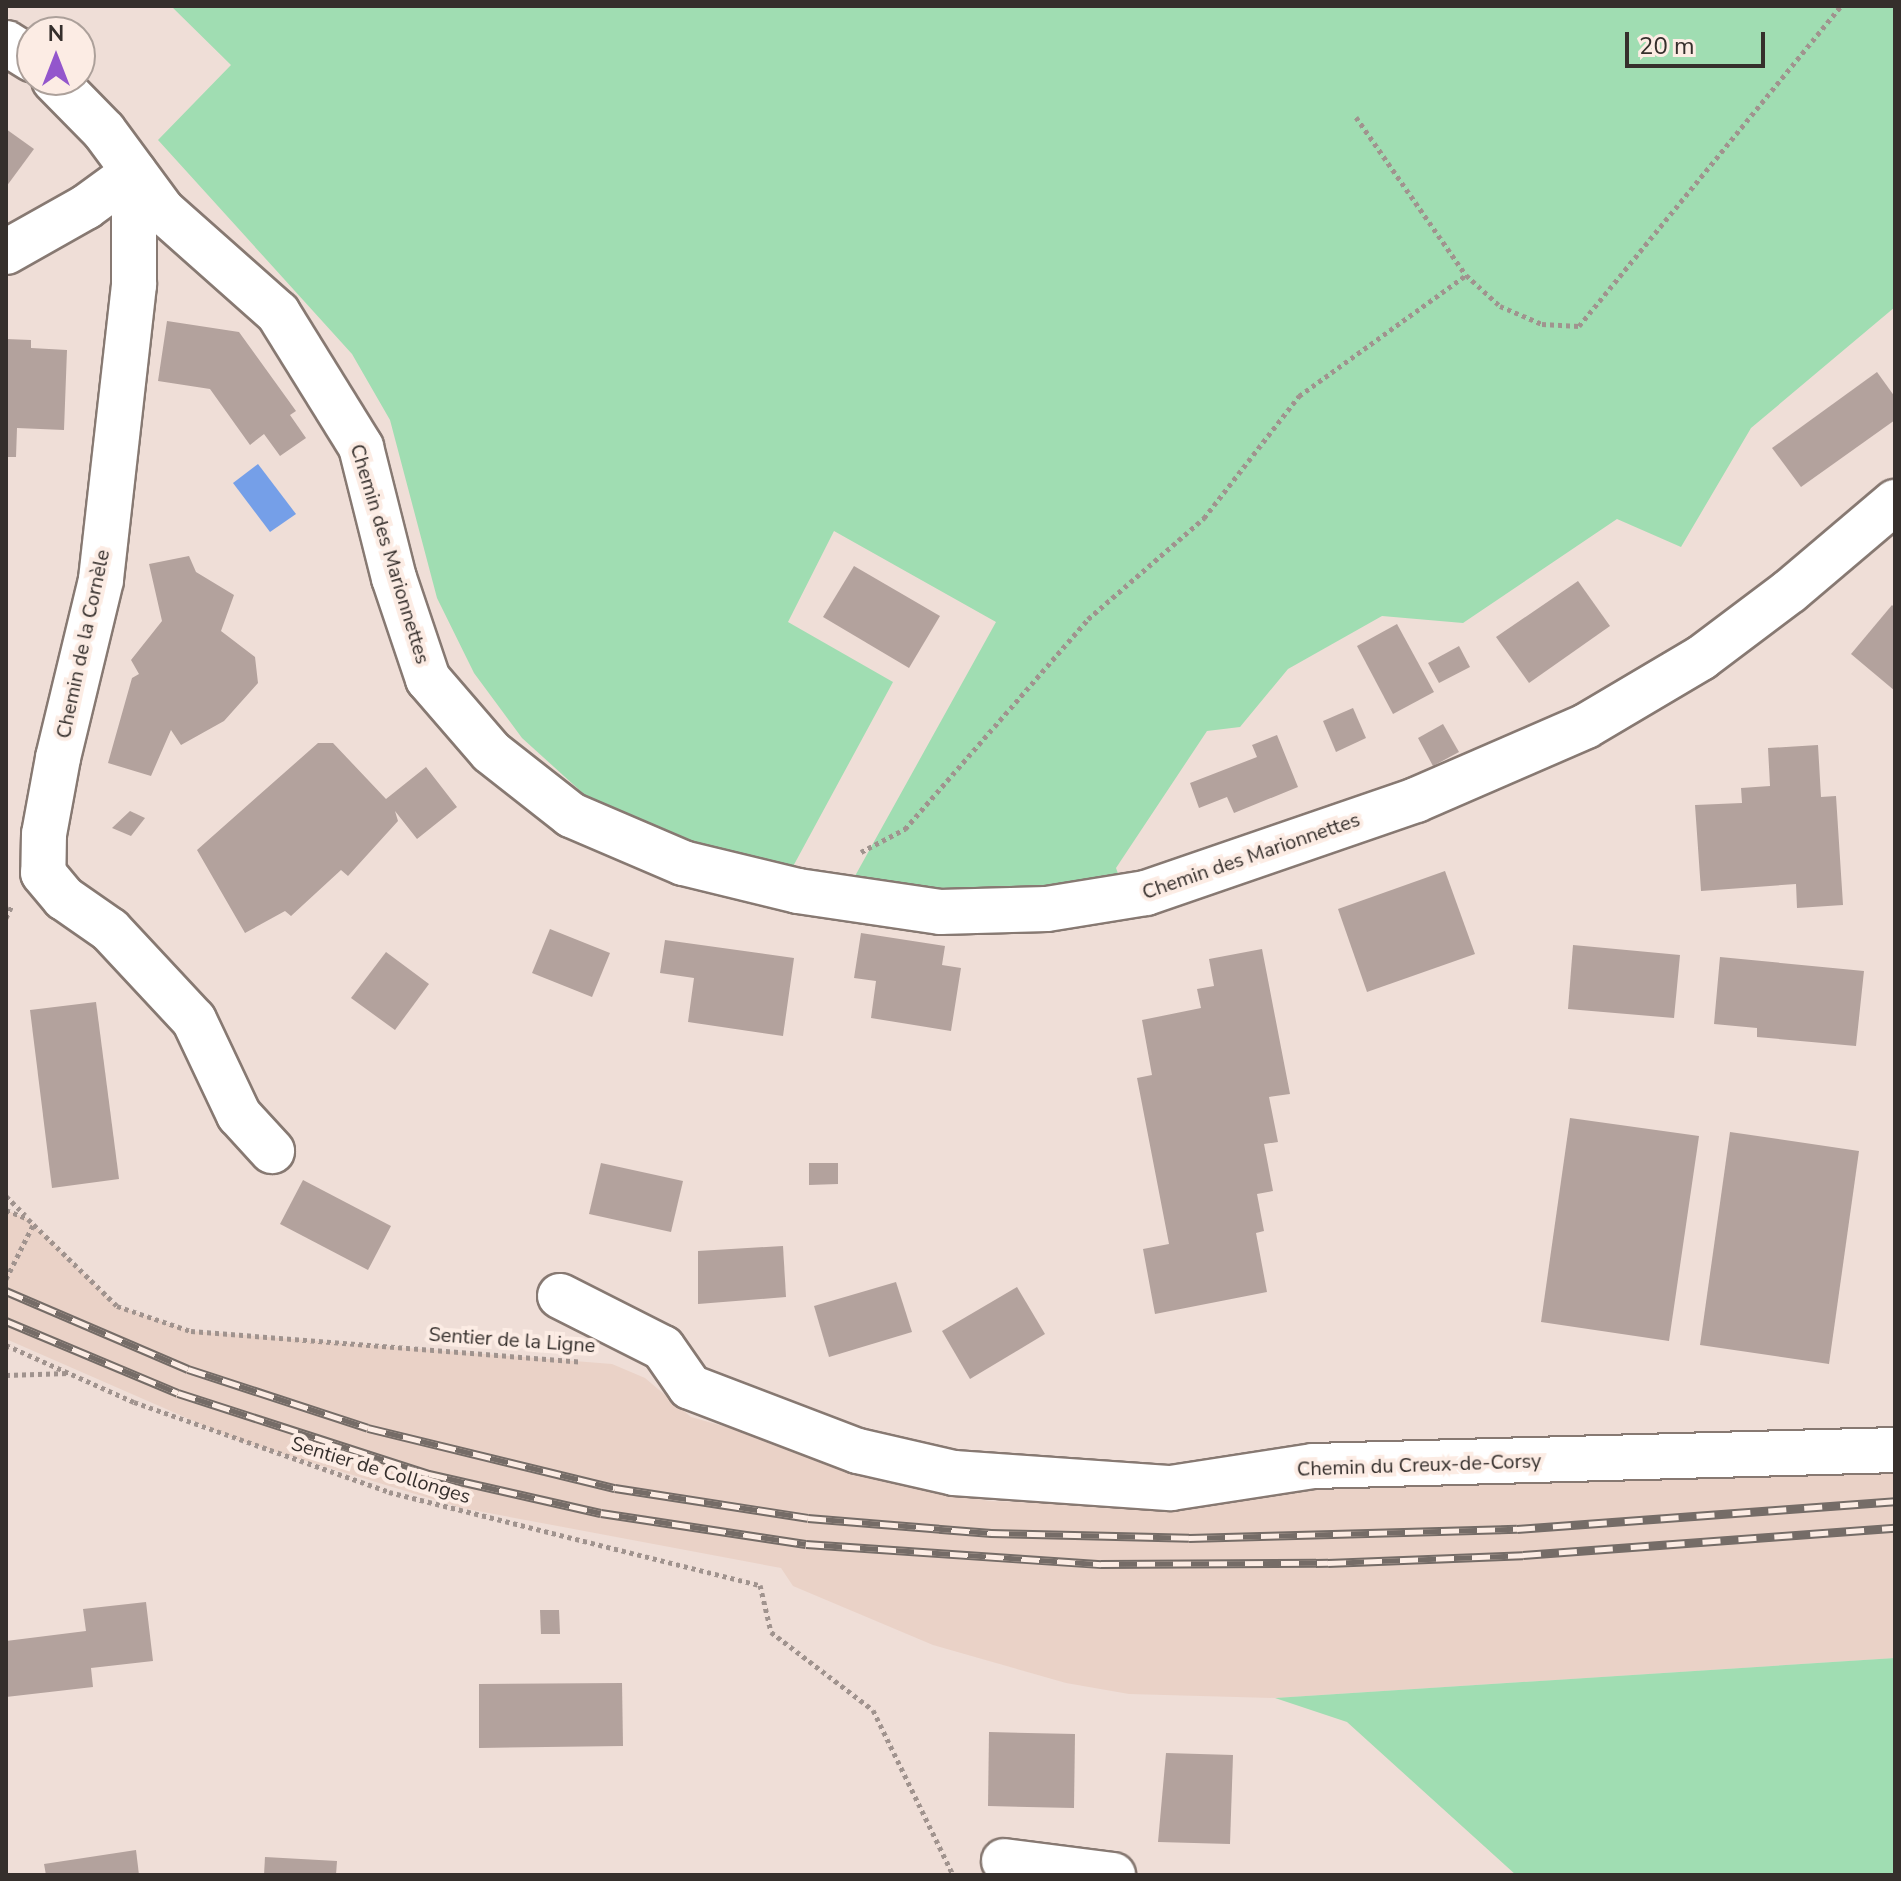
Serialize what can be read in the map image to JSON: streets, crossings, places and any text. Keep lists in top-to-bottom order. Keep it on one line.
{"streets":{"street":["Chemin des Marionnettes","Chemin de la Cornèle","Chemin du Creux-de-Corsy"],"path":["Sentier de la Ligne","Sentier de Collonges"]},"crossings":[["Chemin des Marionnettes","Chemin de la Cornèle"]],"scale_bar":"20 m","north":"top"}
